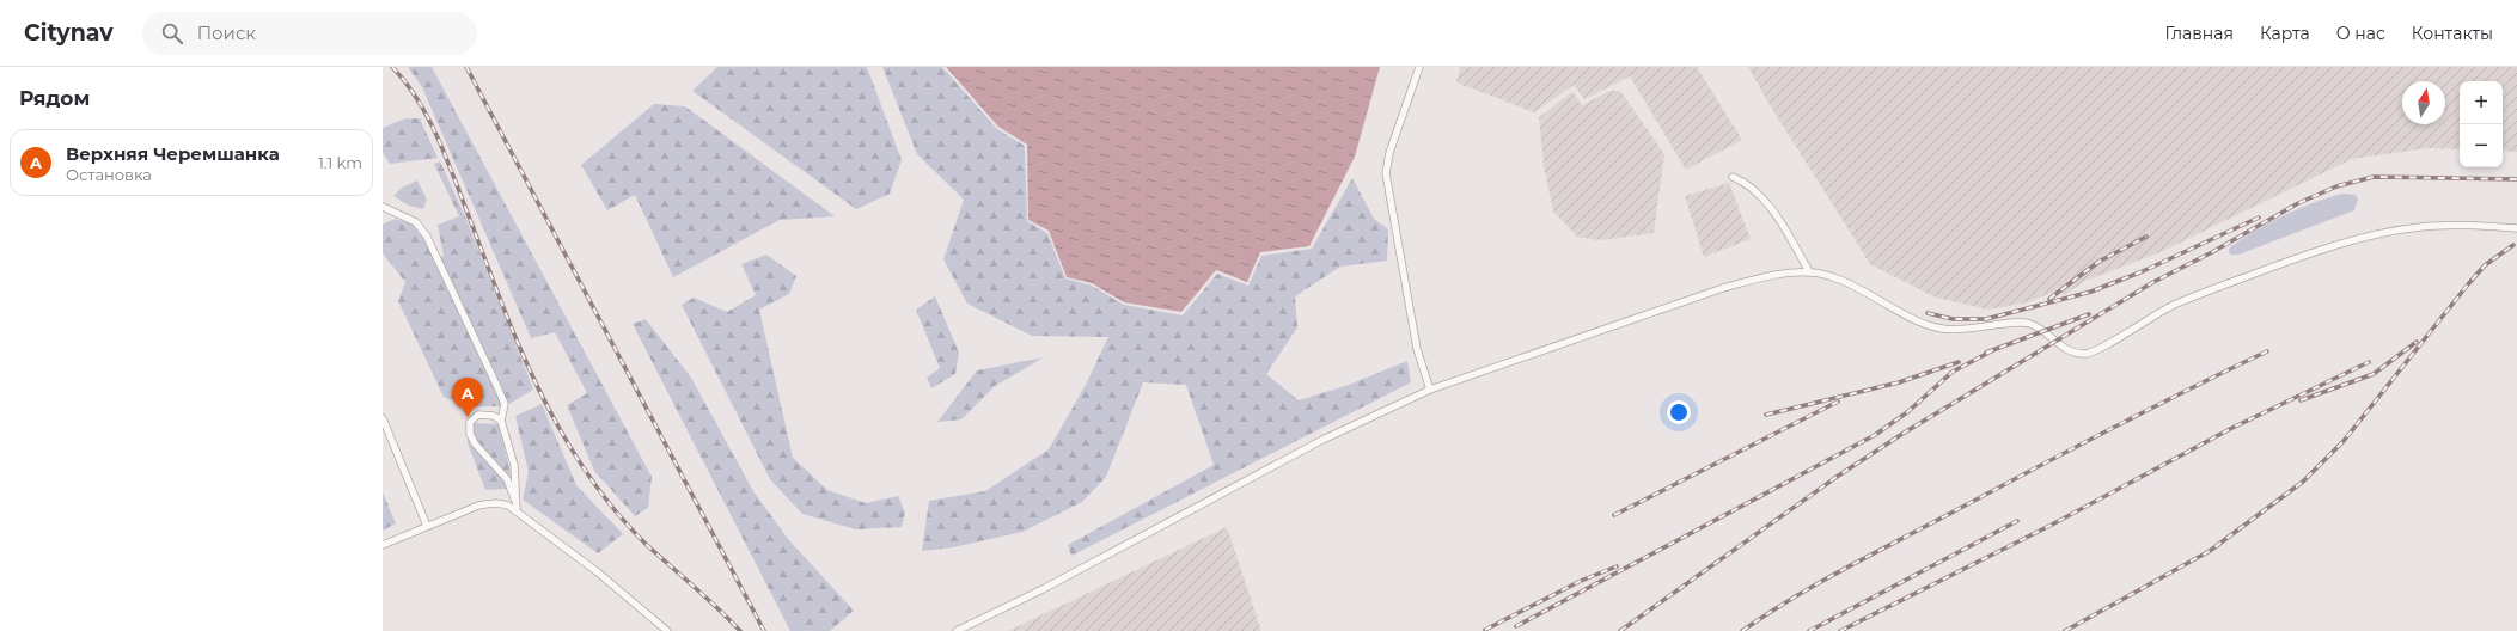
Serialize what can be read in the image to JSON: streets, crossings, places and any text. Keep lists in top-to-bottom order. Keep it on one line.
{"north":"top","page":{"header":"Citynav","search":"Поиск","nav":["Главная","Карта","О нас","Контакты"],"heading":"Рядом","map_buttons":["+","−"],"list":[{"mark":"A","name":"Верхняя Черемшанка","note":"Остановка","value":"1.1 km"}],"pins":"A"}}
